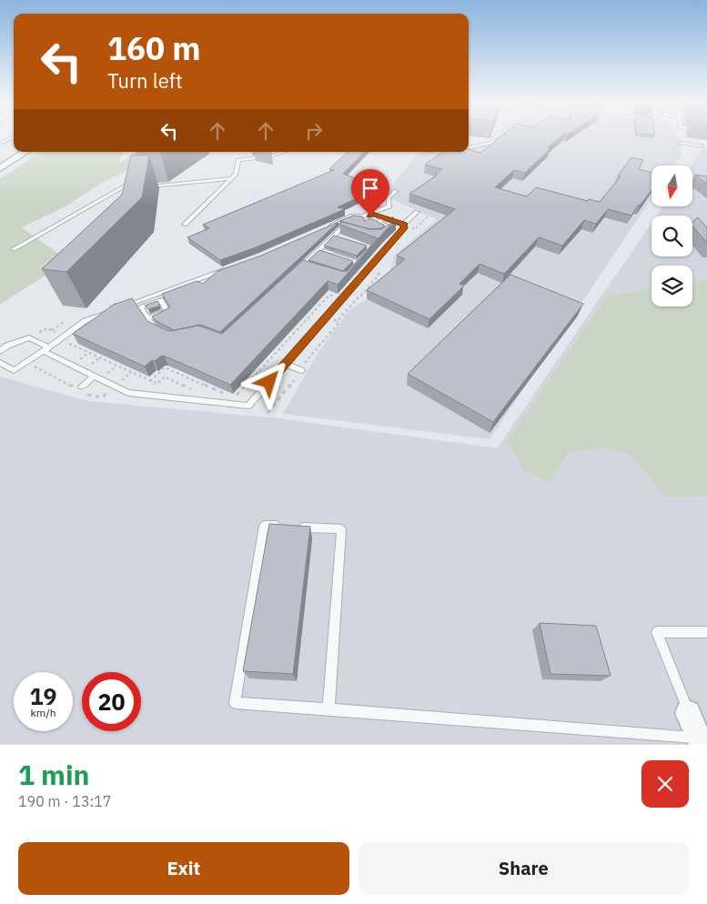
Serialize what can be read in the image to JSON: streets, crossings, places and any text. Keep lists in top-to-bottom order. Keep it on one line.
{"north":"bottom","page":{"turn":["160 m","Turn left"],"speed":"19 km/h","limit":"20","heading":["1 min","190 m · 13:17"],"buttons":["Exit","Share"]}}
